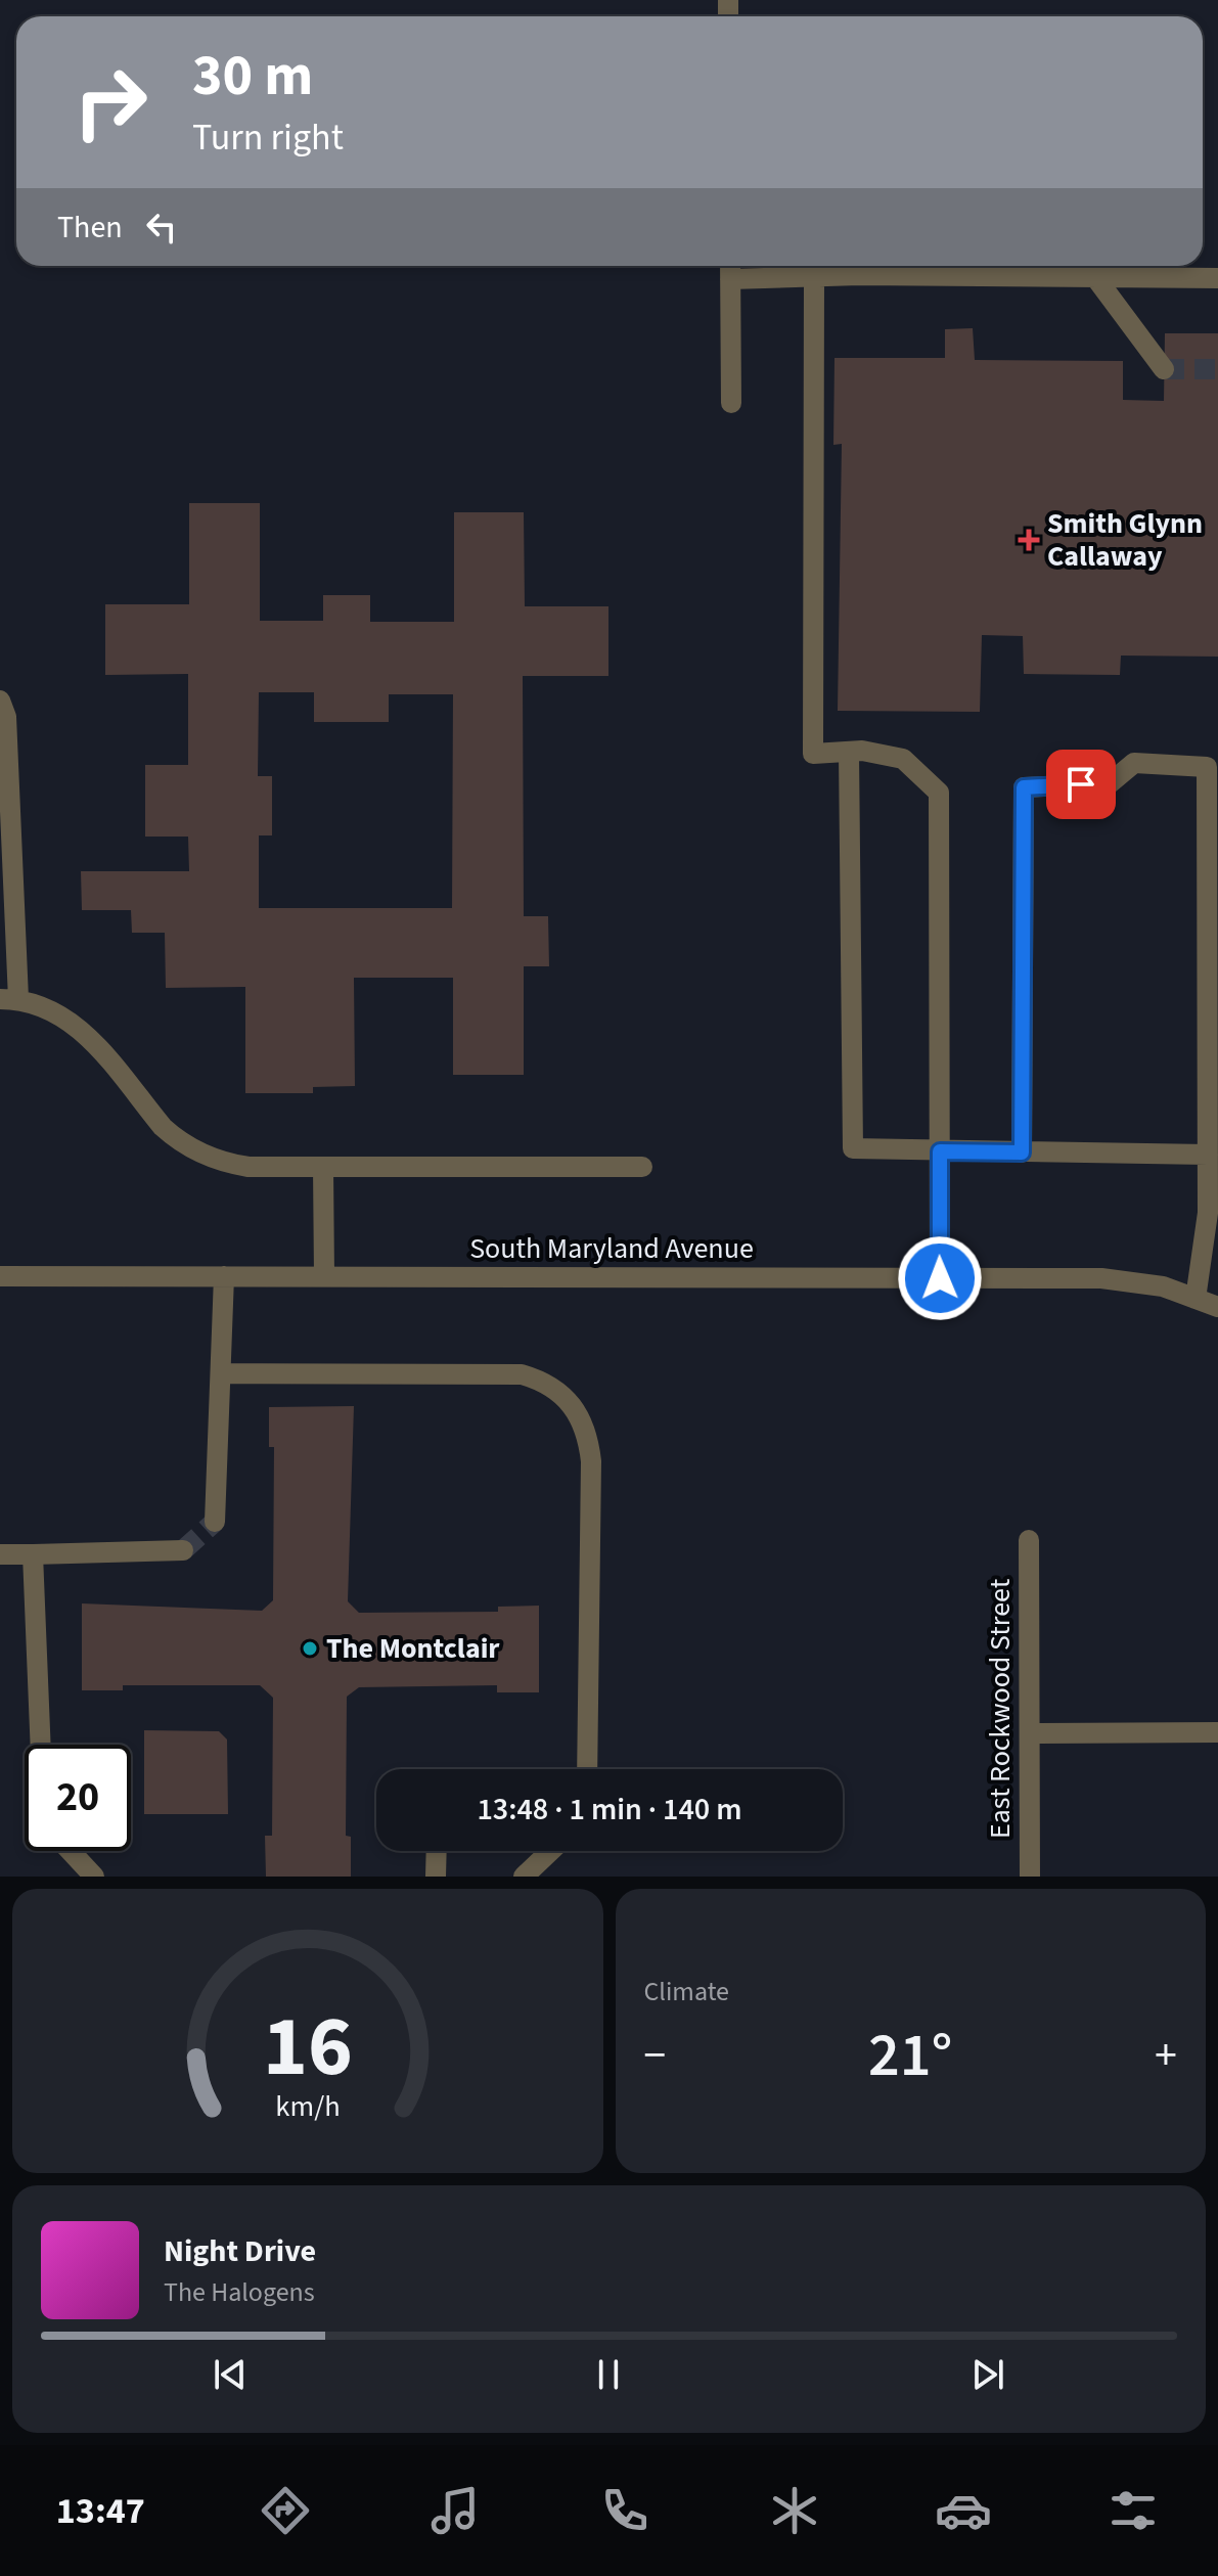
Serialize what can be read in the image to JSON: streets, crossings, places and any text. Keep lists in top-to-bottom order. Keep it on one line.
{"streets":{"street":["South Maryland Avenue","East Rockwood Street"]},"places":{"health":["Smith Glynn Callaway"],"other":["The Montclair"]},"page":{"turn":["30 m","Turn right"],"then":"Then","limit":"20","trip":"13:48 · 1 min · 140 m","tile":"Climate","heat":["−","21°","+"],"song":["Night Drive","The Halogens"],"tabs":"13:47","gauge":["16","km/h"]}}
